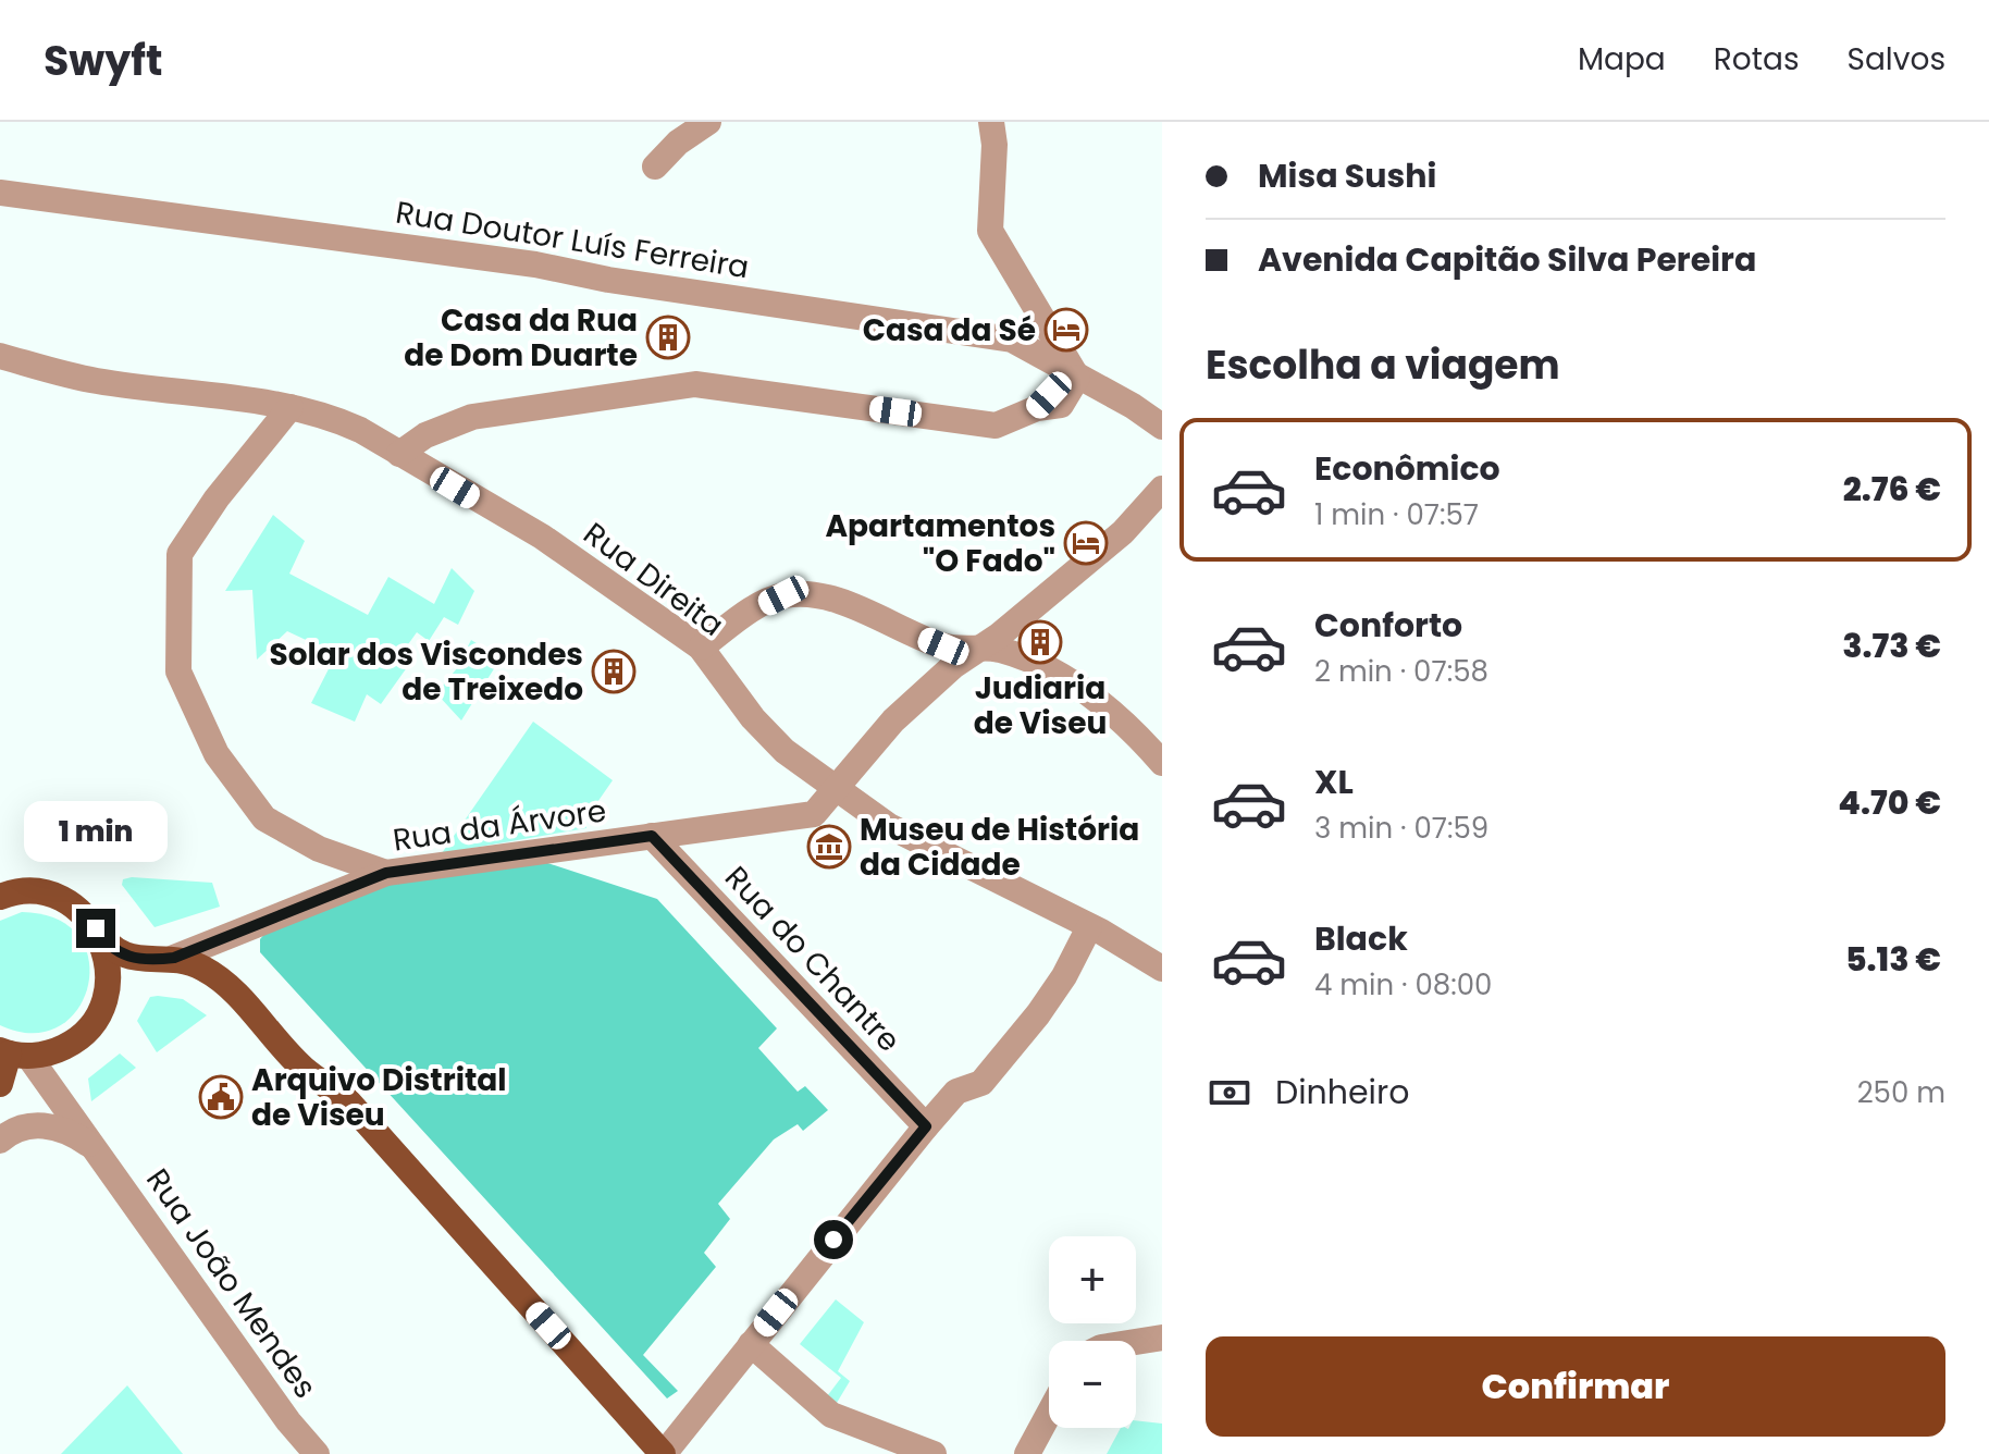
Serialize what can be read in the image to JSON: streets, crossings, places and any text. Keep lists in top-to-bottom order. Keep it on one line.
{"streets":{"street":["Rua Doutor Luís Ferreira","Rua Direita","Rua da Árvore","Rua do Chantre","Rua João Mendes"]},"crossings":[["Rua Direita","Rua da Árvore"],["Rua da Árvore","Rua do Chantre"]],"places":{"hotel":["Casa da Sé","Apartamentos \"O Fado\""],"building":["Casa da Rua de Dom Duarte","Judiaria de Viseu","Solar dos Viscondes de Treixedo"],"museum":["Museu de História da Cidade"],"public building":["Arquivo Distrital de Viseu"]},"page":{"header":"Swyft","nav":["Mapa","Rotas","Salvos"],"banner":["Misa Sushi","Avenida Capitão Silva Pereira"],"heading":"Escolha a viagem","list":[{"name":"Econômico","note":"1 min · 07:57","value":"2.76 €"},{"name":"Conforto","note":"2 min · 07:58","value":"3.73 €"},{"name":"XL","note":"3 min · 07:59","value":"4.70 €"},{"name":"Black","note":"4 min · 08:00","value":"5.13 €"}],"bubble":"1 min","pay":["Dinheiro","250 m"],"map_buttons":["+","−"],"buttons":"Confirmar"}}
